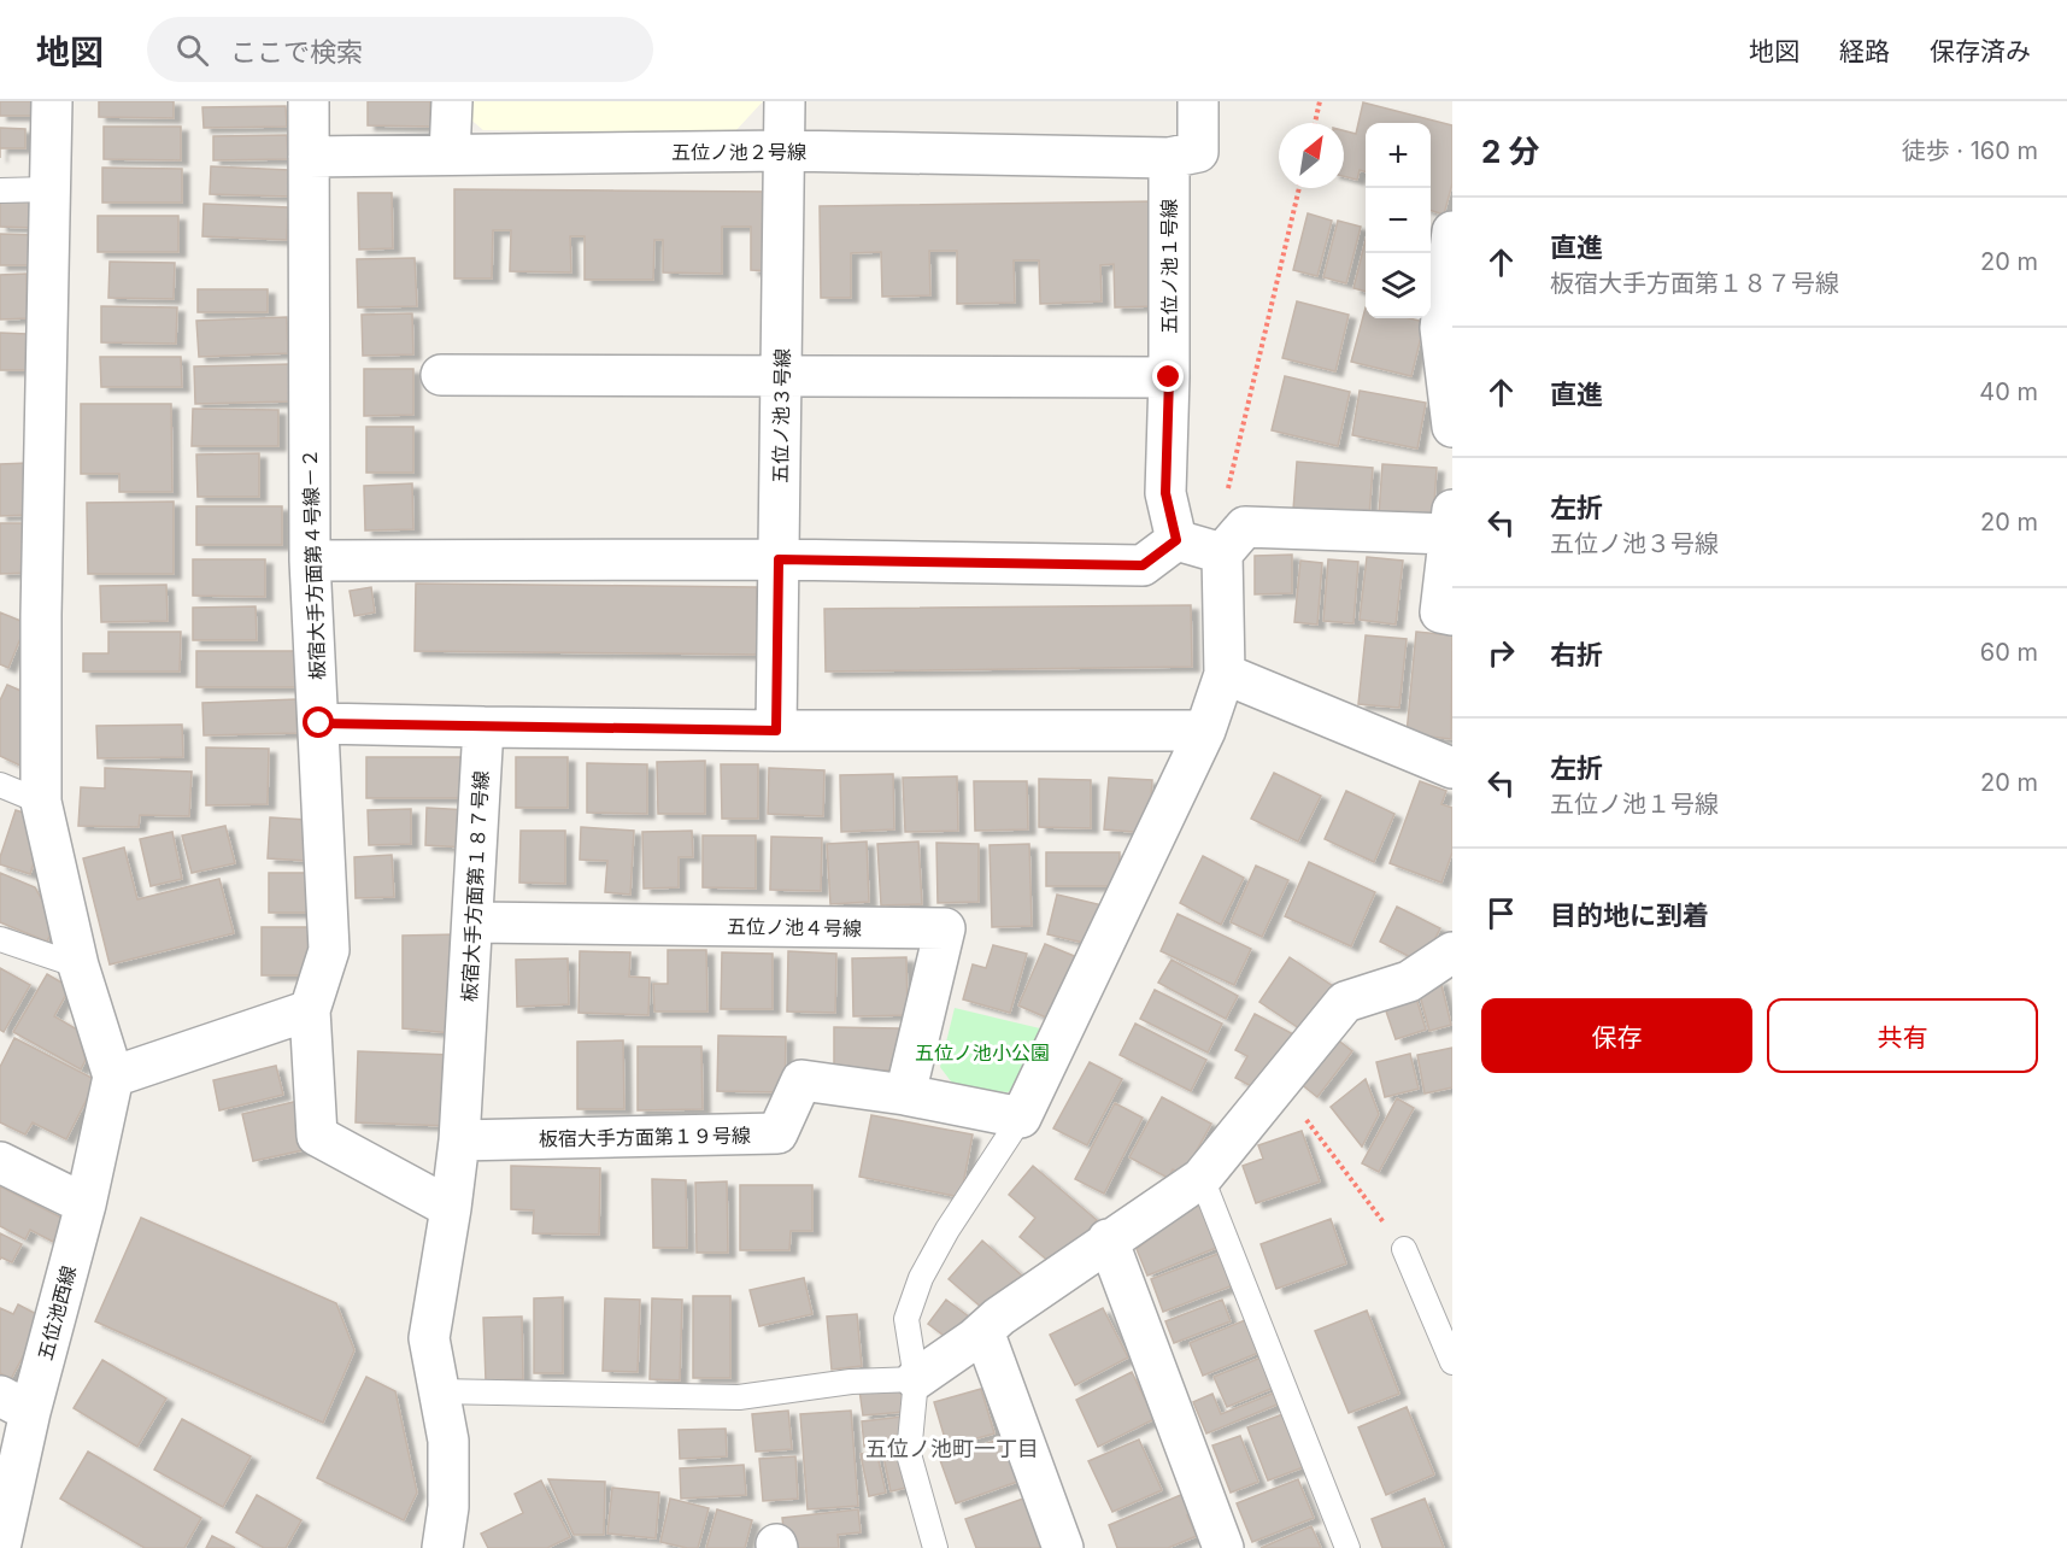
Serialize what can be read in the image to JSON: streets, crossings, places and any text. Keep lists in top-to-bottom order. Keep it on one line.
{"streets":{"street":["五位ノ池２号線","五位ノ池１号線","五位ノ池３号線","板宿大手方面第４号線－２","板宿大手方面第１８７号線","五位ノ池４号線","板宿大手方面第１９号線","五位池西線"]},"crossings":[["五位ノ池２号線","五位ノ池１号線"],["五位ノ池２号線","五位ノ池３号線"],["五位ノ池２号線","板宿大手方面第４号線－２"],["板宿大手方面第４号線－２","板宿大手方面第１８７号線"],["板宿大手方面第１８７号線","五位ノ池４号線"],["板宿大手方面第１８７号線","板宿大手方面第１９号線"],["五位ノ池４号線","板宿大手方面第１９号線"]],"districts":["五位ノ池町一丁目"],"parks":["五位ノ池小公園"],"north":"top right","page":{"header":"地図","search":"ここで検索","nav":["地図","経路","保存済み"],"heading":["2 分","徒歩 · 160 m"],"map_buttons":["+","−"],"list":[["直進","板宿大手方面第１８７号線","20 m"],["直進","40 m"],["左折","五位ノ池３号線","20 m"],["右折","60 m"],["左折","五位ノ池１号線","20 m"],"目的地に到着"],"buttons":["保存","共有"]}}
